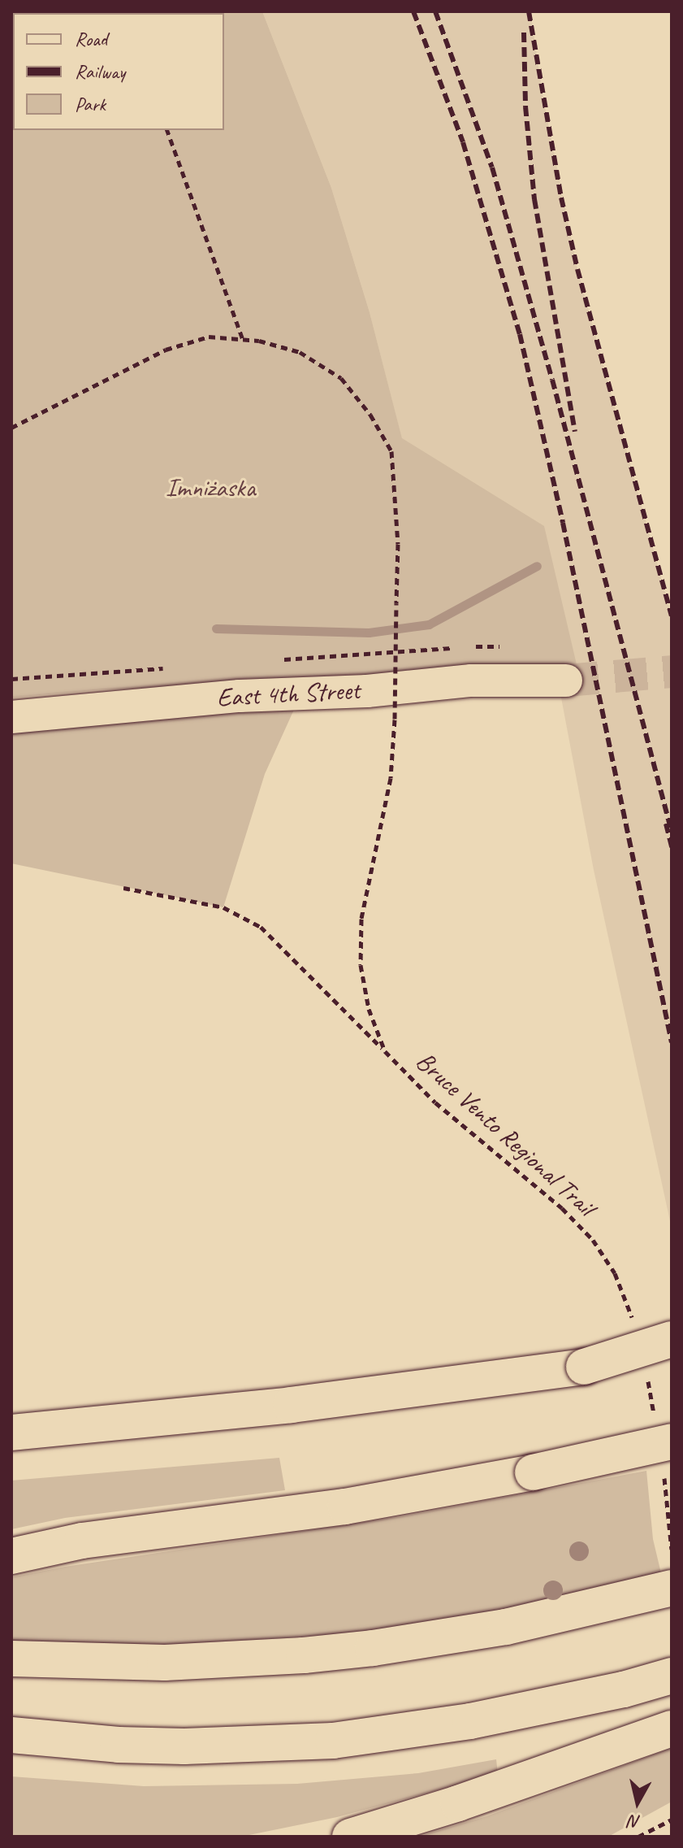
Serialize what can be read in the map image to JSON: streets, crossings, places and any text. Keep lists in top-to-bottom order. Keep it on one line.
{"streets":{"street":["East 4th Street"],"path":["Bruce Vento Regional Trail"]},"parks":["Imniżaska"],"legend":["Road","Railway","Park"],"north":"bottom"}
